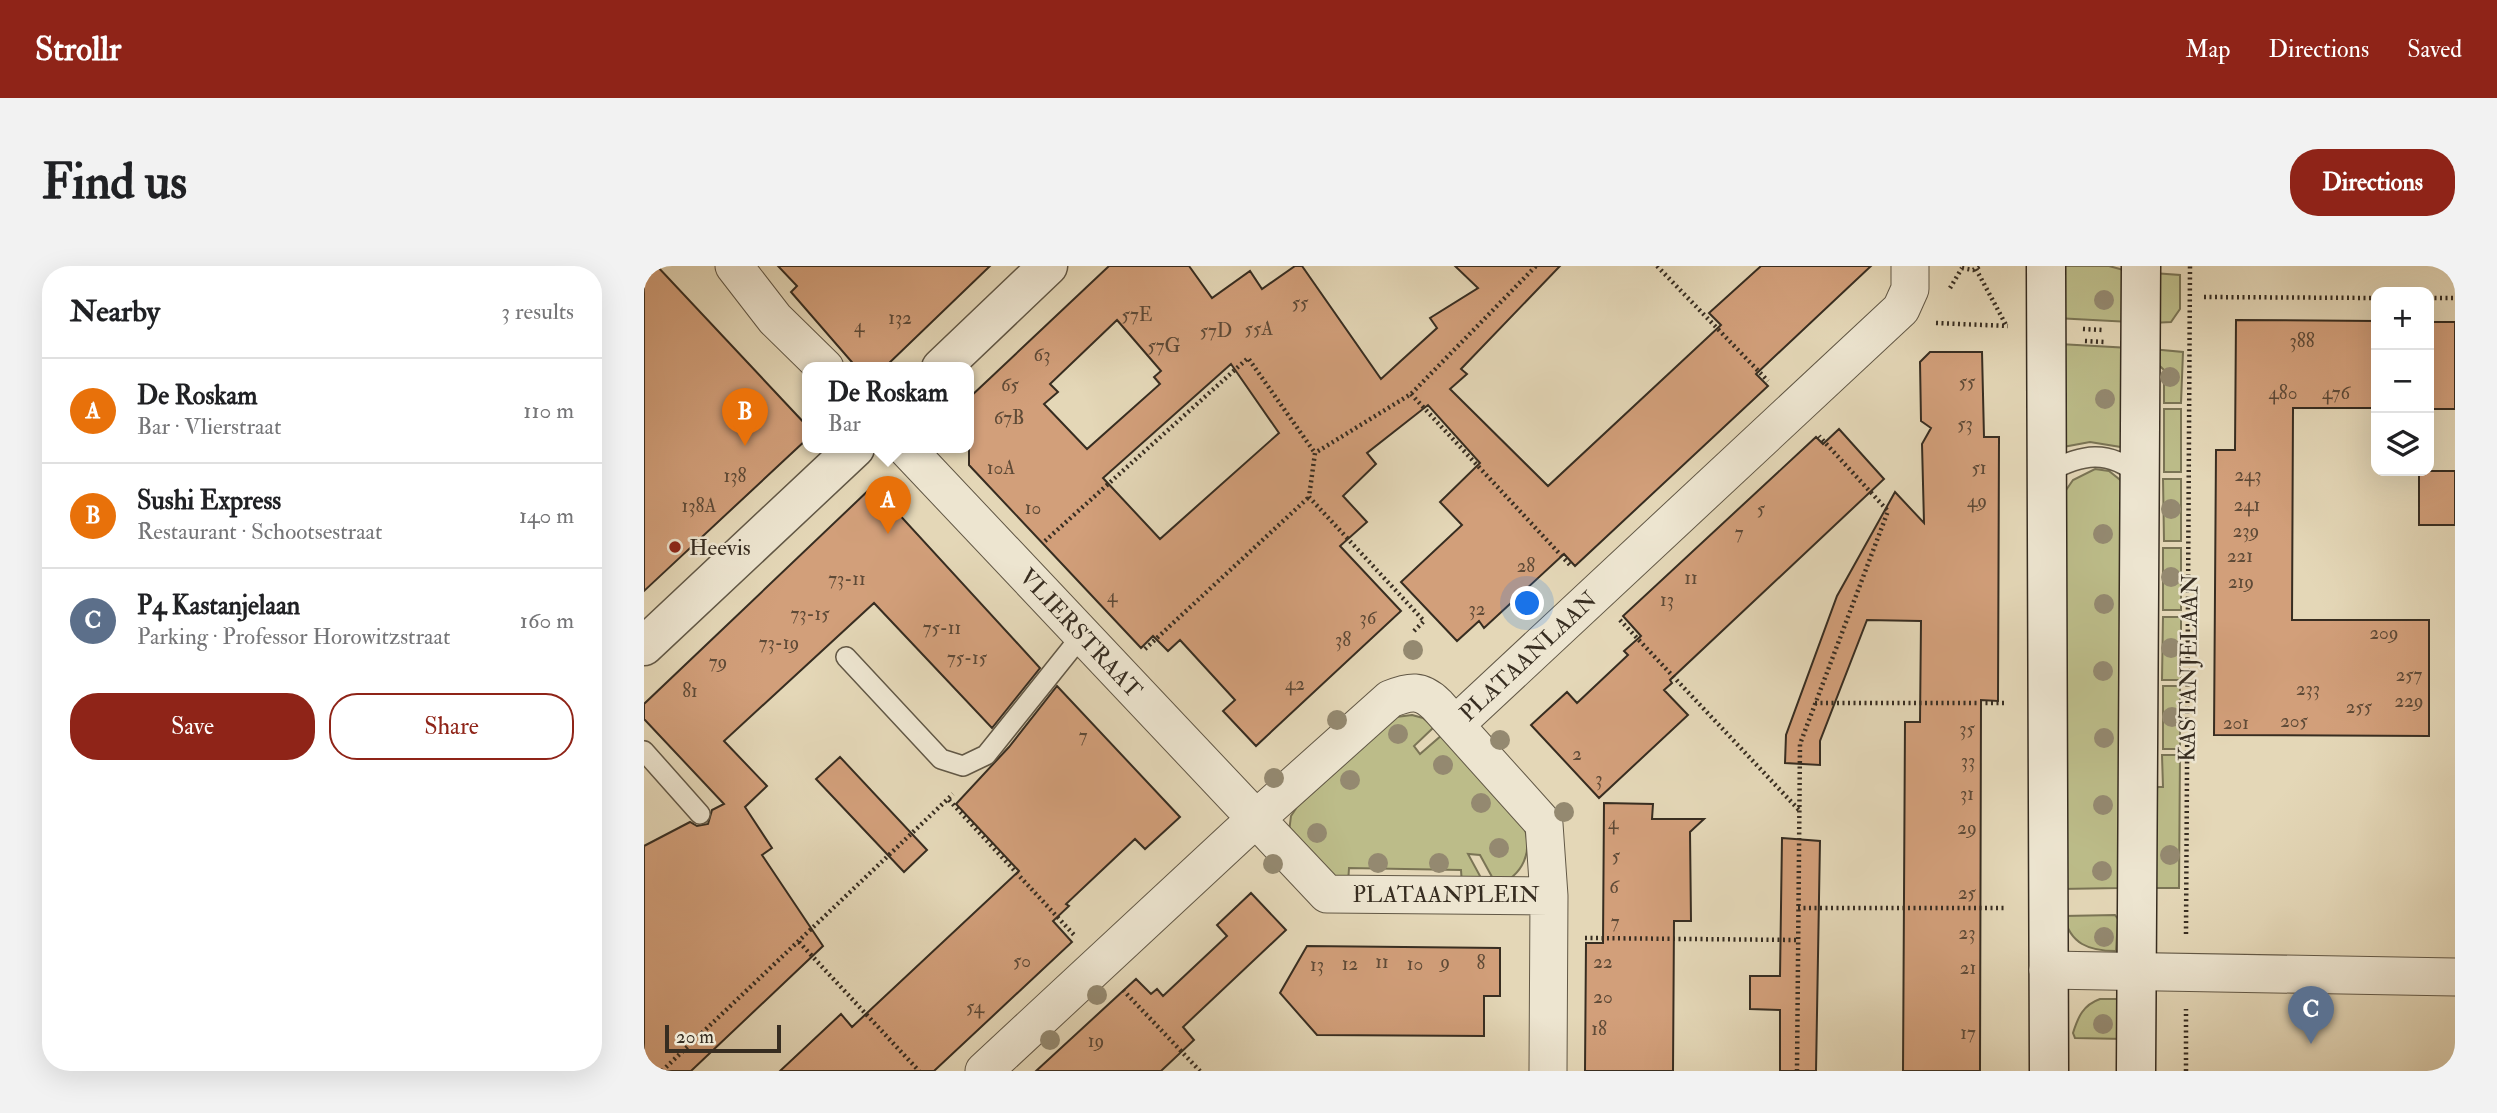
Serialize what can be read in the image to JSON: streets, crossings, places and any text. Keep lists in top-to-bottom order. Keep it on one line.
{"streets":{"street":["VLIERSTRAAT","PLATAANLAAN","PLATAANPLEIN"],"path":["KASTANJELAAN"]},"crossings":[["VLIERSTRAAT","PLATAANLAAN"],["VLIERSTRAAT","PLATAANPLEIN"],["PLATAANLAAN","PLATAANPLEIN"]],"places":["Heevis"],"house_numbers":["55","57E","132","4","55A","57D","388","57G","63","55","65","480","476","67B","53","10A","51","243","138","49","241","138A","10","5","239","7","221","28","11","73-11","219","4","13","32","73-15","36","75-11","209","38","73-19","75-15","79","257","42","233","81","229","255","205","201","35","7","2","33","3","31","4","29","5","6","25","7","23","50","11","9","22","8","12","10","13","21","20","54","18","17","19"],"scale_bar":"20 m","page":{"header":"Strollr","nav":["Map","Directions","Saved"],"buttons":["Directions",["Save","Share"]],"title":"Find us","heading":["Nearby","3 results"],"map_buttons":["+","−"],"list":[{"mark":"A","name":"De Roskam","note":"Bar · Vlierstraat","value":"110 m"},{"mark":"B","name":"Sushi Express","note":"Restaurant · Schootsestraat","value":"140 m"},{"mark":"C","name":"P4 Kastanjelaan","note":"Parking · Professor Horowitzstraat","value":"160 m"}],"popup":["De Roskam","Bar"],"pins":["B","A","C"],"scale":"20 m"}}
